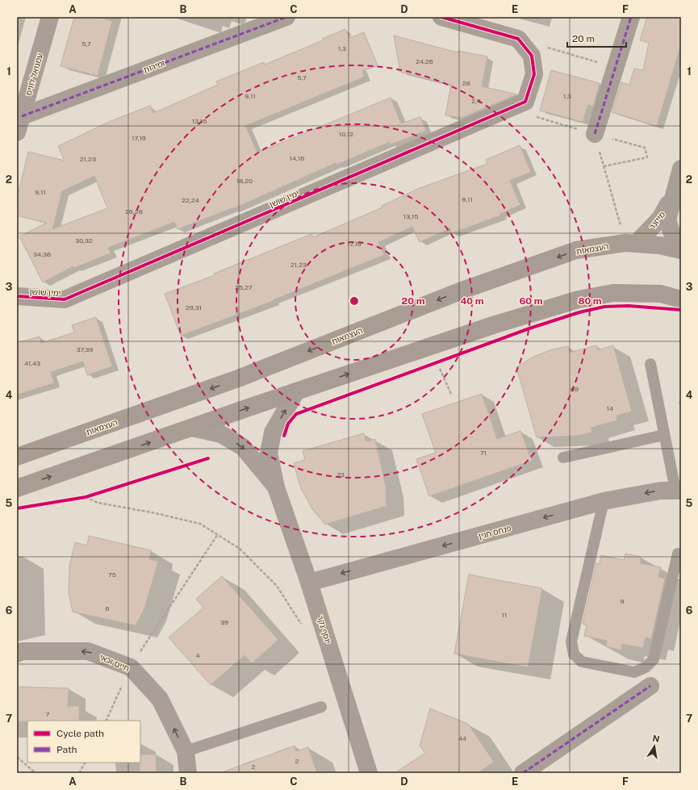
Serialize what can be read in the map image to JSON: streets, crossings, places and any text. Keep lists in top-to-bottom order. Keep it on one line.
{"streets":{"main road":["העצמאות"],"street":["זמירות","עמנואל לוויס","ימין שושן","מייזנר","פנחס חגין","יוסף נקר","חיים זכאי"]},"crossings":[["זמירות","עמנואל לוויס"],["מייזנר","העצמאות"],["פנחס חגין","יוסף נקר"]],"one_way":["פנחס חגין","חיים זכאי"],"house_numbers":["5,7","1,3","24,26","5,7","28","9,11","1,3","2,4","13,15","10,12","17,19","14,16","21,23","18,20","9,11","9,11","22,24","26,28","13,15","30,32","17,19","34,36","21,23","25,27","29,31","37,39","41,43","69","14","71","73","75","9","6","11","39","4","7","44","2","2"],"legend":["Cycle path","Path"],"scale_bar":"20 m","north":"top","grid":{"columns":["A","B","C","D","E","F"],"rows":["1","2","3","4","5","6","7"]},"rings":["20 m","40 m","60 m","80 m"]}
